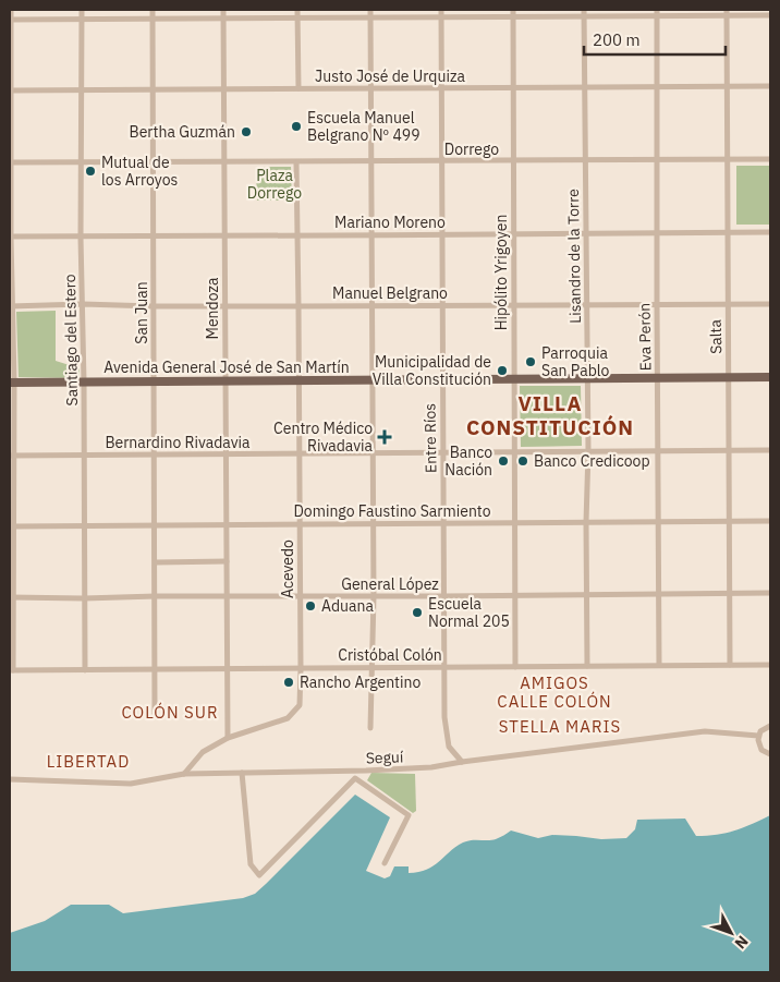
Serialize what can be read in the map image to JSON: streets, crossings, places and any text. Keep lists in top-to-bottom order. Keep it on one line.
{"streets":{"main road":["Avenida General José de San Martín"],"street":["Justo José de Urquiza","Dorrego","Mariano Moreno","Lisandro de la Torre","Hipólito Yrigoyen","Manuel Belgrano","Mendoza","San Juan","Eva Perón","Salta","Santiago del Estero","Entre Ríos","Bernardino Rivadavia","Domingo Faustino Sarmiento","Acevedo","General López","Cristóbal Colón","Seguí"]},"crossings":[["Justo José de Urquiza","Lisandro de la Torre"],["Justo José de Urquiza","Hipólito Yrigoyen"],["Justo José de Urquiza","Mendoza"],["Justo José de Urquiza","San Juan"],["Justo José de Urquiza","Eva Perón"],["Justo José de Urquiza","Salta"],["Justo José de Urquiza","Santiago del Estero"],["Justo José de Urquiza","Entre Ríos"],["Dorrego","Lisandro de la Torre"],["Dorrego","Hipólito Yrigoyen"],["Dorrego","Mendoza"],["Dorrego","San Juan"],["Dorrego","Eva Perón"],["Dorrego","Salta"],["Dorrego","Santiago del Estero"],["Dorrego","Entre Ríos"],["Dorrego","Acevedo"],["Mariano Moreno","Lisandro de la Torre"],["Mariano Moreno","Hipólito Yrigoyen"],["Mariano Moreno","Mendoza"],["Mariano Moreno","San Juan"],["Mariano Moreno","Eva Perón"],["Mariano Moreno","Salta"],["Mariano Moreno","Santiago del Estero"],["Mariano Moreno","Entre Ríos"],["Mariano Moreno","Acevedo"],["Lisandro de la Torre","Manuel Belgrano"],["Lisandro de la Torre","Avenida General José de San Martín"],["Lisandro de la Torre","Bernardino Rivadavia"],["Lisandro de la Torre","Domingo Faustino Sarmiento"],["Lisandro de la Torre","General López"],["Lisandro de la Torre","Cristóbal Colón"],["Hipólito Yrigoyen","Manuel Belgrano"],["Hipólito Yrigoyen","Avenida General José de San Martín"],["Hipólito Yrigoyen","Bernardino Rivadavia"],["Hipólito Yrigoyen","Domingo Faustino Sarmiento"],["Hipólito Yrigoyen","General López"],["Hipólito Yrigoyen","Cristóbal Colón"],["Manuel Belgrano","Mendoza"],["Manuel Belgrano","San Juan"],["Manuel Belgrano","Eva Perón"],["Manuel Belgrano","Salta"],["Manuel Belgrano","Santiago del Estero"],["Manuel Belgrano","Entre Ríos"],["Manuel Belgrano","Acevedo"],["Mendoza","Avenida General José de San Martín"],["Mendoza","Bernardino Rivadavia"],["Mendoza","Domingo Faustino Sarmiento"],["Mendoza","Acevedo"],["Mendoza","General López"],["Mendoza","Cristóbal Colón"],["San Juan","Avenida General José de San Martín"],["San Juan","Bernardino Rivadavia"],["San Juan","Domingo Faustino Sarmiento"],["San Juan","General López"],["San Juan","Cristóbal Colón"],["Eva Perón","Avenida General José de San Martín"],["Eva Perón","Bernardino Rivadavia"],["Eva Perón","Domingo Faustino Sarmiento"],["Eva Perón","General López"],["Eva Perón","Cristóbal Colón"],["Salta","Avenida General José de San Martín"],["Salta","Bernardino Rivadavia"],["Salta","Domingo Faustino Sarmiento"],["Salta","General López"],["Salta","Cristóbal Colón"],["Santiago del Estero","Avenida General José de San Martín"],["Santiago del Estero","Bernardino Rivadavia"],["Santiago del Estero","Domingo Faustino Sarmiento"],["Santiago del Estero","General López"],["Santiago del Estero","Cristóbal Colón"],["Avenida General José de San Martín","Entre Ríos"],["Avenida General José de San Martín","Acevedo"],["Entre Ríos","Bernardino Rivadavia"],["Entre Ríos","Domingo Faustino Sarmiento"],["Entre Ríos","General López"],["Entre Ríos","Cristóbal Colón"],["Entre Ríos","Seguí"],["Bernardino Rivadavia","Acevedo"],["Domingo Faustino Sarmiento","Acevedo"],["Acevedo","General López"],["Acevedo","Cristóbal Colón"],["Acevedo","Seguí"]],"districts":["VILLA CONSTITUCIÓN","AMIGOS CALLE COLÓN","COLÓN SUR","STELLA MARIS","LIBERTAD"],"parks":["Plaza Dorrego"],"places":{"other":["Escuela Manuel Belgrano Nº 499","Bertha Guzmán","Mutual de los Arroyos","Parroquia San Pablo","Municipalidad de Villa Constitución","Banco Nación","Banco Credicoop","Aduana","Escuela Normal 205","Rancho Argentino"],"health":["Centro Médico Rivadavia"]},"scale_bar":"200 m","north":"bottom right"}
